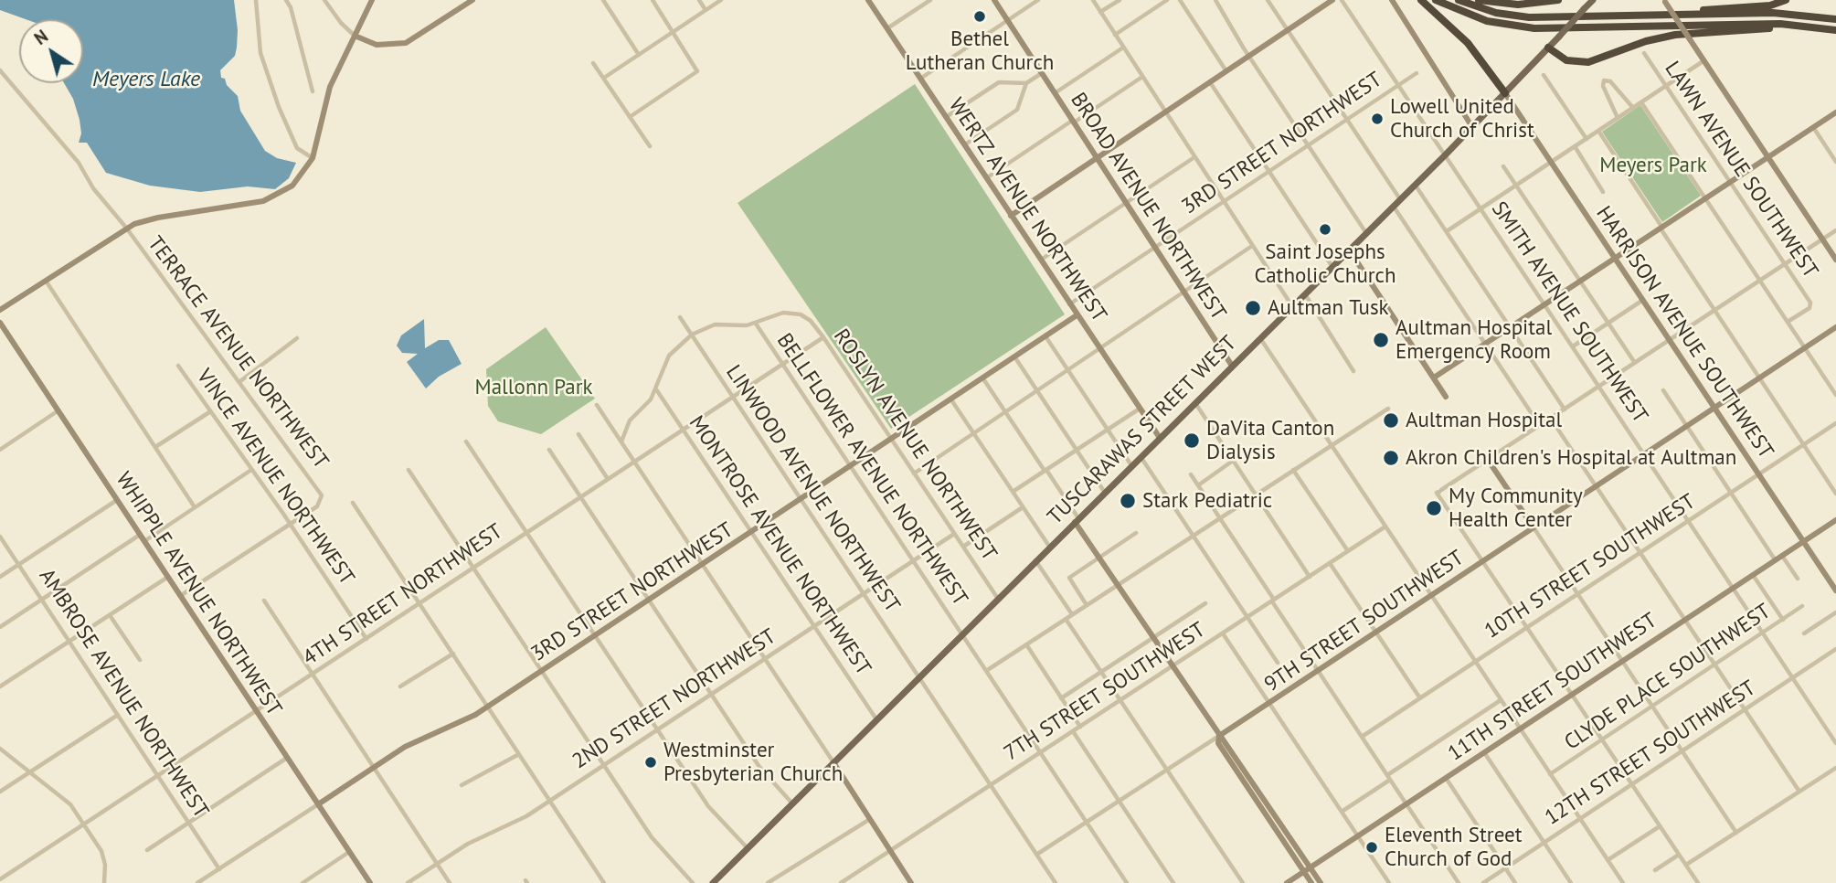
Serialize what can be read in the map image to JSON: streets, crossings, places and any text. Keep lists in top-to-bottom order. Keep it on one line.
{"streets":{"main road":["TUSCARAWAS STREET WEST"],"street":["3RD STREET NORTHWEST","LAWN AVENUE SOUTHWEST","BROAD AVENUE NORTHWEST","WERTZ AVENUE NORTHWEST","SMITH AVENUE SOUTHWEST","HARRISON AVENUE SOUTHWEST","TERRACE AVENUE NORTHWEST","ROSLYN AVENUE NORTHWEST","BELLFLOWER AVENUE NORTHWEST","VINCE AVENUE NORTHWEST","LINWOOD AVENUE NORTHWEST","MONTROSE AVENUE NORTHWEST","10TH STREET SOUTHWEST","WHIPPLE AVENUE NORTHWEST","4TH STREET NORTHWEST","9TH STREET SOUTHWEST","CLYDE PLACE SOUTHWEST","11TH STREET SOUTHWEST","7TH STREET SOUTHWEST","AMBROSE AVENUE NORTHWEST","2ND STREET NORTHWEST","12TH STREET SOUTHWEST"]},"crossings":[["3RD STREET NORTHWEST","BROAD AVENUE NORTHWEST"],["3RD STREET NORTHWEST","WERTZ AVENUE NORTHWEST"],["3RD STREET NORTHWEST","SMITH AVENUE SOUTHWEST"],["3RD STREET NORTHWEST","ROSLYN AVENUE NORTHWEST"],["3RD STREET NORTHWEST","BELLFLOWER AVENUE NORTHWEST"],["3RD STREET NORTHWEST","LINWOOD AVENUE NORTHWEST"],["3RD STREET NORTHWEST","MONTROSE AVENUE NORTHWEST"],["3RD STREET NORTHWEST","WHIPPLE AVENUE NORTHWEST"],["3RD STREET NORTHWEST","AMBROSE AVENUE NORTHWEST"],["BROAD AVENUE NORTHWEST","TUSCARAWAS STREET WEST"],["WERTZ AVENUE NORTHWEST","TUSCARAWAS STREET WEST"],["SMITH AVENUE SOUTHWEST","TUSCARAWAS STREET WEST"],["SMITH AVENUE SOUTHWEST","10TH STREET SOUTHWEST"],["SMITH AVENUE SOUTHWEST","9TH STREET SOUTHWEST"],["SMITH AVENUE SOUTHWEST","CLYDE PLACE SOUTHWEST"],["SMITH AVENUE SOUTHWEST","11TH STREET SOUTHWEST"],["SMITH AVENUE SOUTHWEST","12TH STREET SOUTHWEST"],["HARRISON AVENUE SOUTHWEST","TUSCARAWAS STREET WEST"],["HARRISON AVENUE SOUTHWEST","10TH STREET SOUTHWEST"],["HARRISON AVENUE SOUTHWEST","9TH STREET SOUTHWEST"],["HARRISON AVENUE SOUTHWEST","11TH STREET SOUTHWEST"],["TERRACE AVENUE NORTHWEST","VINCE AVENUE NORTHWEST"],["TUSCARAWAS STREET WEST","ROSLYN AVENUE NORTHWEST"],["TUSCARAWAS STREET WEST","BELLFLOWER AVENUE NORTHWEST"],["TUSCARAWAS STREET WEST","LINWOOD AVENUE NORTHWEST"],["TUSCARAWAS STREET WEST","MONTROSE AVENUE NORTHWEST"],["ROSLYN AVENUE NORTHWEST","BELLFLOWER AVENUE NORTHWEST"],["ROSLYN AVENUE NORTHWEST","4TH STREET NORTHWEST"],["ROSLYN AVENUE NORTHWEST","2ND STREET NORTHWEST"],["BELLFLOWER AVENUE NORTHWEST","4TH STREET NORTHWEST"],["BELLFLOWER AVENUE NORTHWEST","9TH STREET SOUTHWEST"],["BELLFLOWER AVENUE NORTHWEST","7TH STREET SOUTHWEST"],["BELLFLOWER AVENUE NORTHWEST","2ND STREET NORTHWEST"],["VINCE AVENUE NORTHWEST","4TH STREET NORTHWEST"],["LINWOOD AVENUE NORTHWEST","4TH STREET NORTHWEST"],["LINWOOD AVENUE NORTHWEST","9TH STREET SOUTHWEST"],["LINWOOD AVENUE NORTHWEST","7TH STREET SOUTHWEST"],["LINWOOD AVENUE NORTHWEST","2ND STREET NORTHWEST"],["MONTROSE AVENUE NORTHWEST","4TH STREET NORTHWEST"],["MONTROSE AVENUE NORTHWEST","2ND STREET NORTHWEST"],["WHIPPLE AVENUE NORTHWEST","4TH STREET NORTHWEST"],["4TH STREET NORTHWEST","AMBROSE AVENUE NORTHWEST"]],"water":["Meyers Lake"],"parks":["Meyers Park","Mallonn Park"],"places":["Bethel Lutheran Church","Lowell United Church of Christ","Saint Josephs Catholic Church","Aultman Tusk","Aultman Hospital Emergency Room","Aultman Hospital","DaVita Canton Dialysis","Akron Children's Hospital at Aultman","Stark Pediatric","My Community Health Center","Westminster Presbyterian Church","Eleventh Street Church of God"],"north":"top left"}
